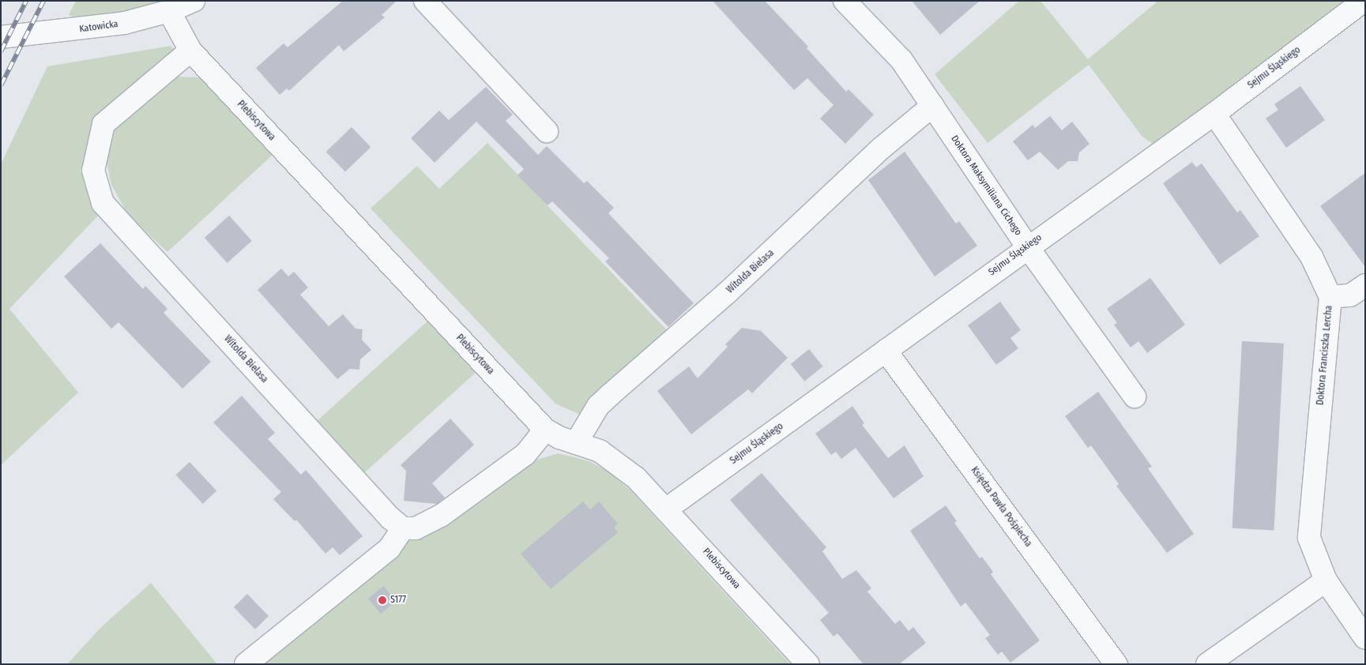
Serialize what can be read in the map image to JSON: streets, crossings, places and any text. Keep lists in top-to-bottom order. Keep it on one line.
{"streets":{"street":["Katowicka","Sejmu Śląskiego","Plebiscytowa","Doktora Maksymiliana Cichego","Witolda Bielasa","Doktora Franciszka Lercha","Księdza Pawła Pośpiecha"]},"crossings":[["Katowicka","Plebiscytowa"],["Sejmu Śląskiego","Plebiscytowa"],["Sejmu Śląskiego","Doktora Maksymiliana Cichego"],["Sejmu Śląskiego","Doktora Franciszka Lercha"],["Sejmu Śląskiego","Księdza Pawła Pośpiecha"],["Plebiscytowa","Witolda Bielasa"],["Doktora Maksymiliana Cichego","Witolda Bielasa"]],"places":["S177"]}
